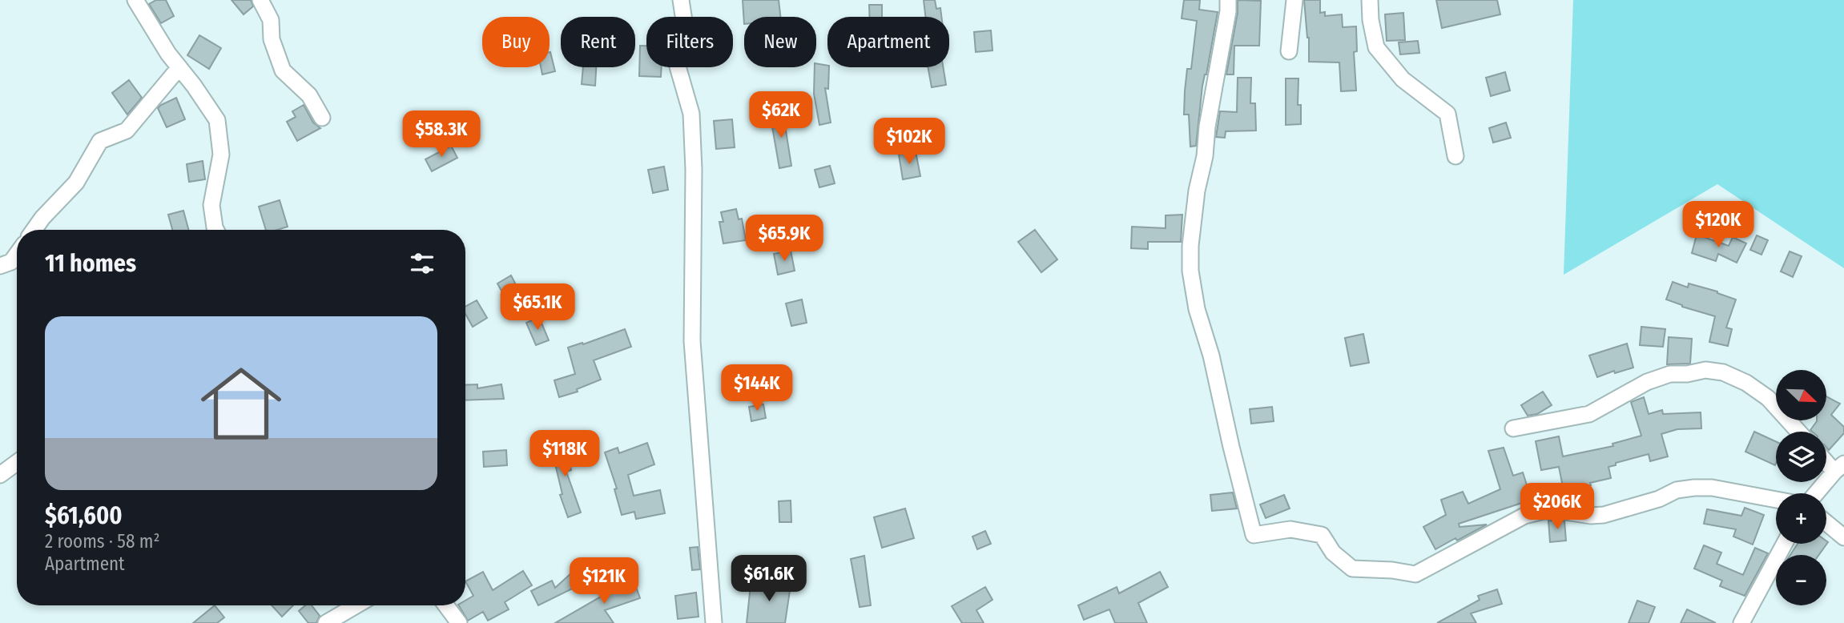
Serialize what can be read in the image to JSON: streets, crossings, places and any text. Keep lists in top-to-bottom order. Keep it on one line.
{"north":"bottom right","page":{"chip":["Buy","Rent","Filters","New","Apartment"],"price":["$62K","$58.3K","$102K","$120K","$65.9K","$65.1K","$144K","$118K","$206K","$61.6K","$121K"],"heading":"11 homes","list":[{"name":"$61,600","note":"2 rooms · 58 m² · Apartment"}],"map_buttons":["+","−"]}}
